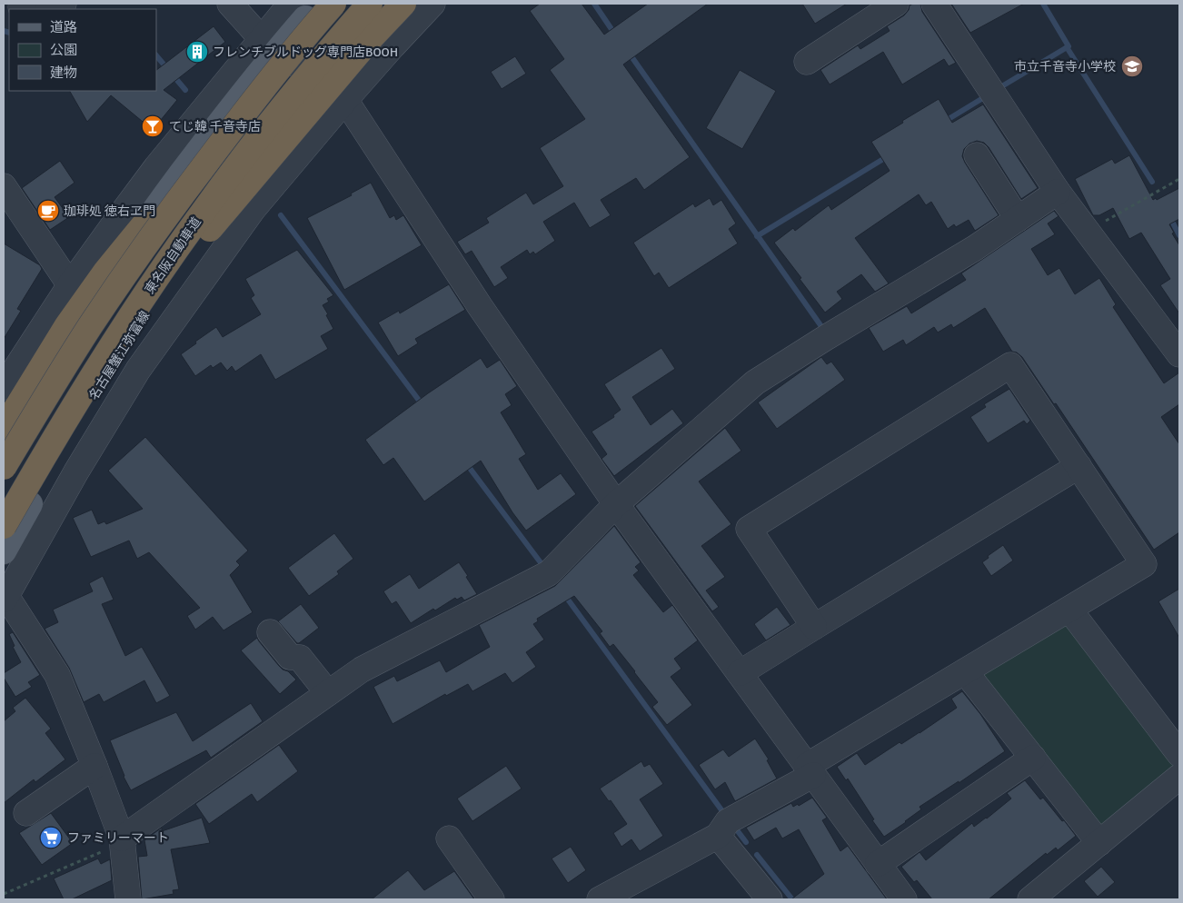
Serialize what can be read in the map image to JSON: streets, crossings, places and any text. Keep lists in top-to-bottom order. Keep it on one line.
{"streets":{"highway":["東名阪自動車道"],"main road":["名古屋蟹江弥富線"]},"places":{"building":["フレンチブルドッグ専門店BOOH"],"school or university":["市立千音寺小学校"],"bar":["てじ韓 千音寺店"],"cafe":["珈琲処 徳右ヱ門"],"supermarket":["ファミリーマート"]},"legend":["道路","公園","建物"]}
